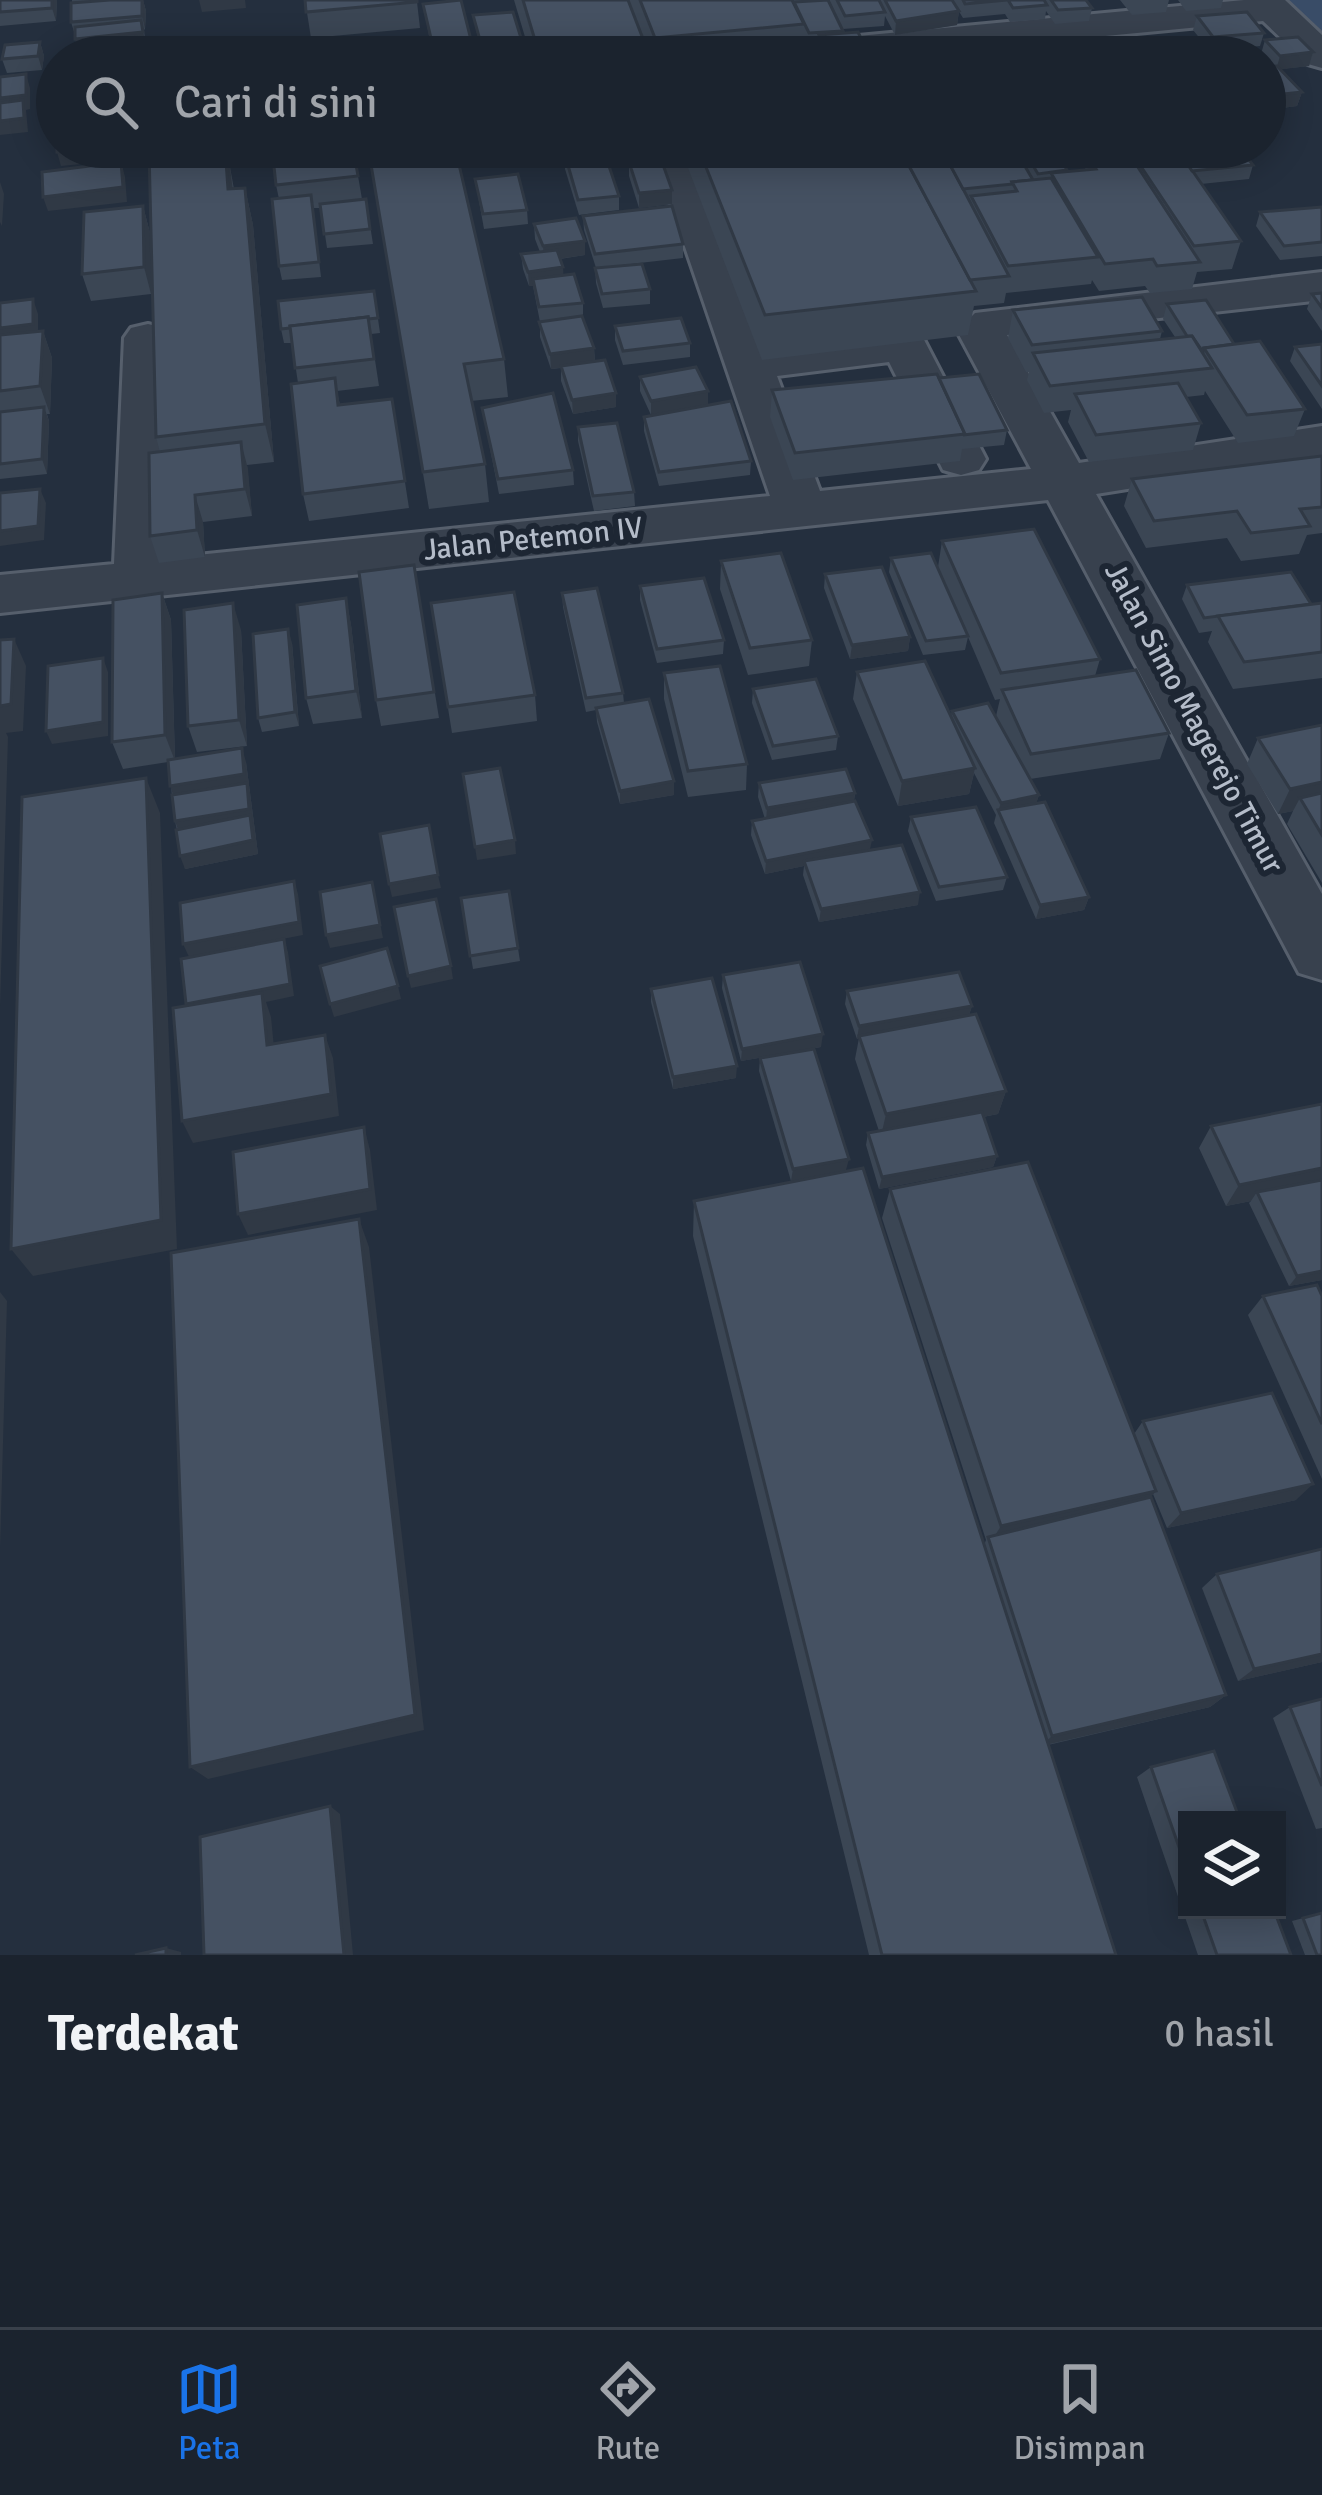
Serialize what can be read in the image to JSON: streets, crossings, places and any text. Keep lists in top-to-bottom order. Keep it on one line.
{"streets":{"street":["Jalan Petemon IV","Jalan Simo Magerejo Timur"]},"crossings":[["Jalan Petemon IV","Jalan Simo Magerejo Timur"]],"page":{"search":"Cari di sini","heading":["Terdekat","0 hasil"],"nav":["Peta","Rute","Disimpan"]}}
